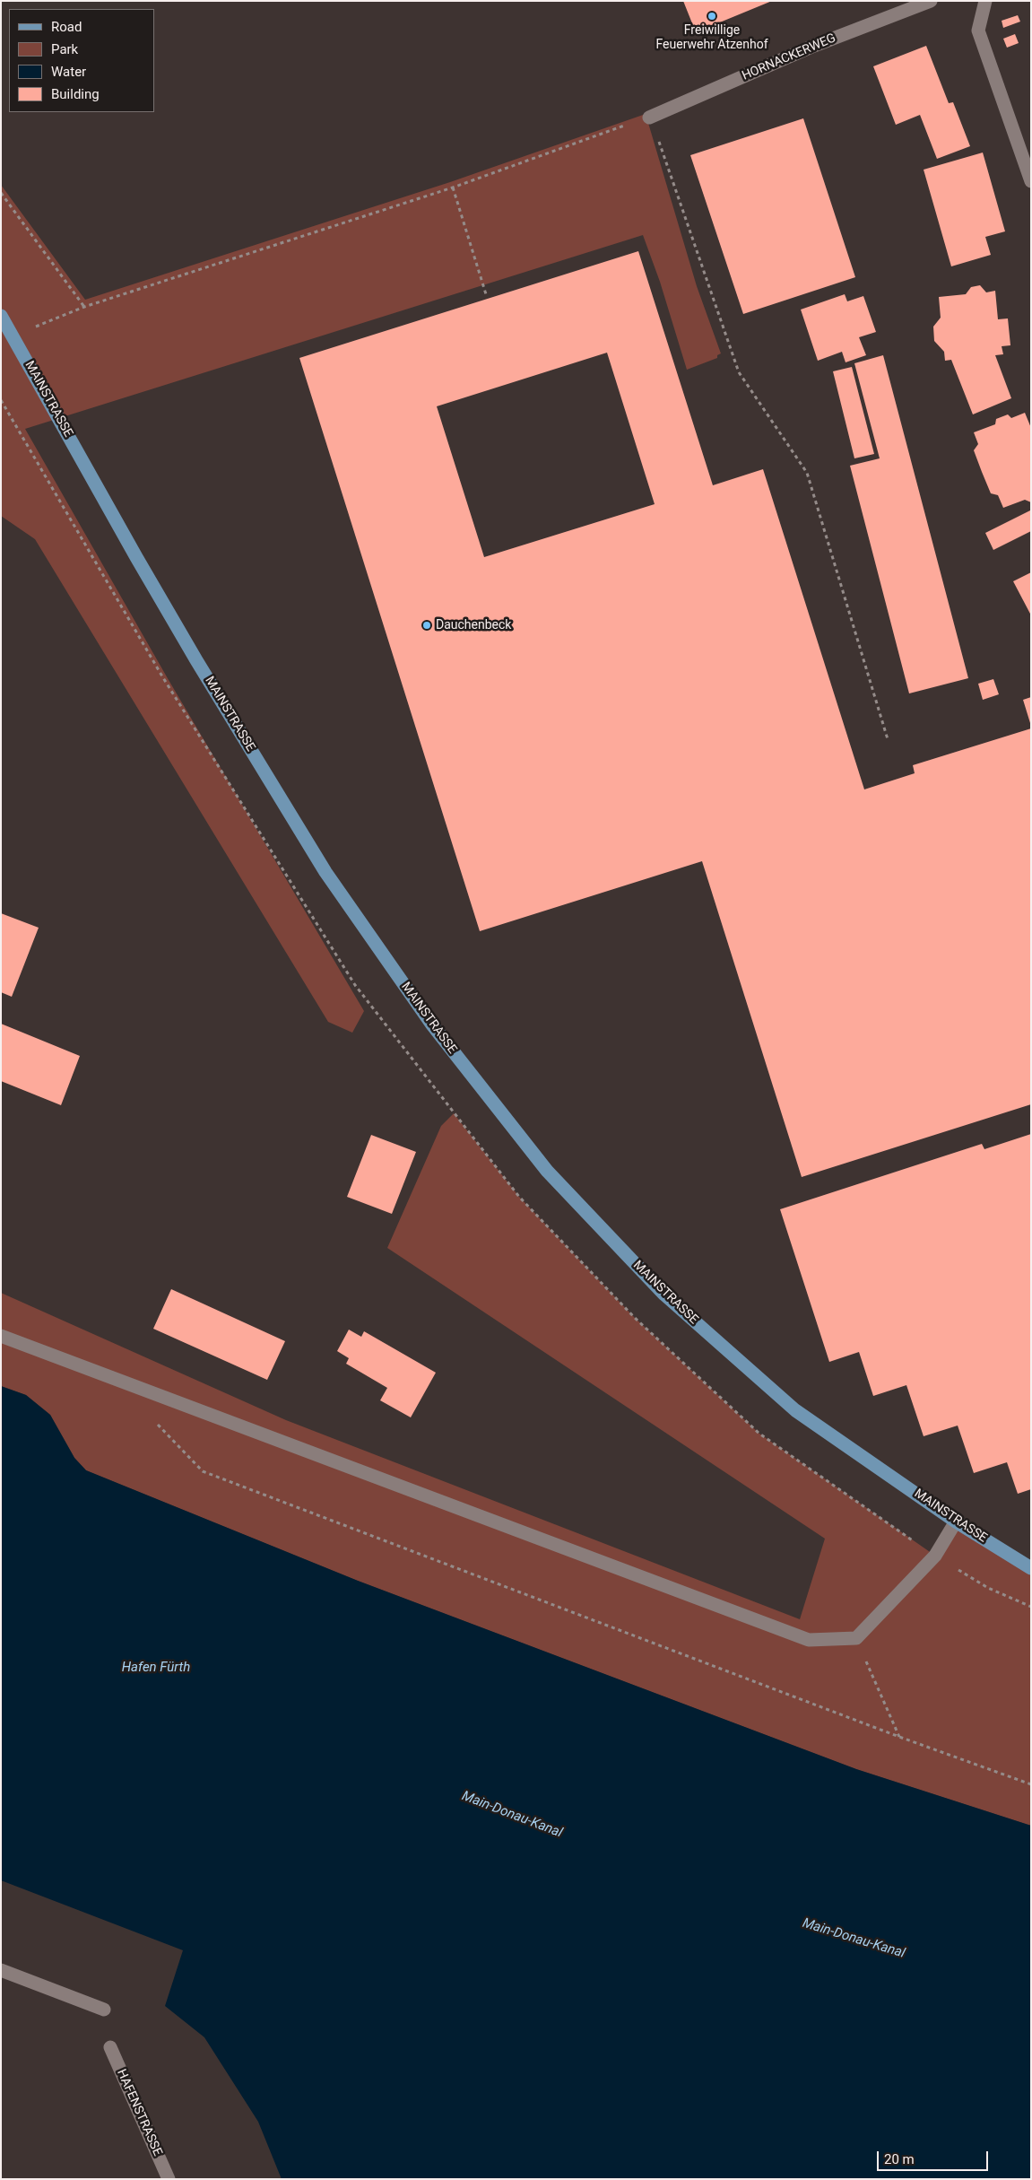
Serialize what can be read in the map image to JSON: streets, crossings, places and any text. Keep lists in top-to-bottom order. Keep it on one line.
{"streets":{"main road":["MAINSTRASSE"],"lane":["HORNACKERWEG","HAFENSTRASSE"]},"water":["Hafen Fürth","Main-Donau-Kanal"],"places":["Freiwillige Feuerwehr Atzenhof","Dauchenbeck"],"legend":["Road","Park","Water","Building"],"scale_bar":"20 m"}
